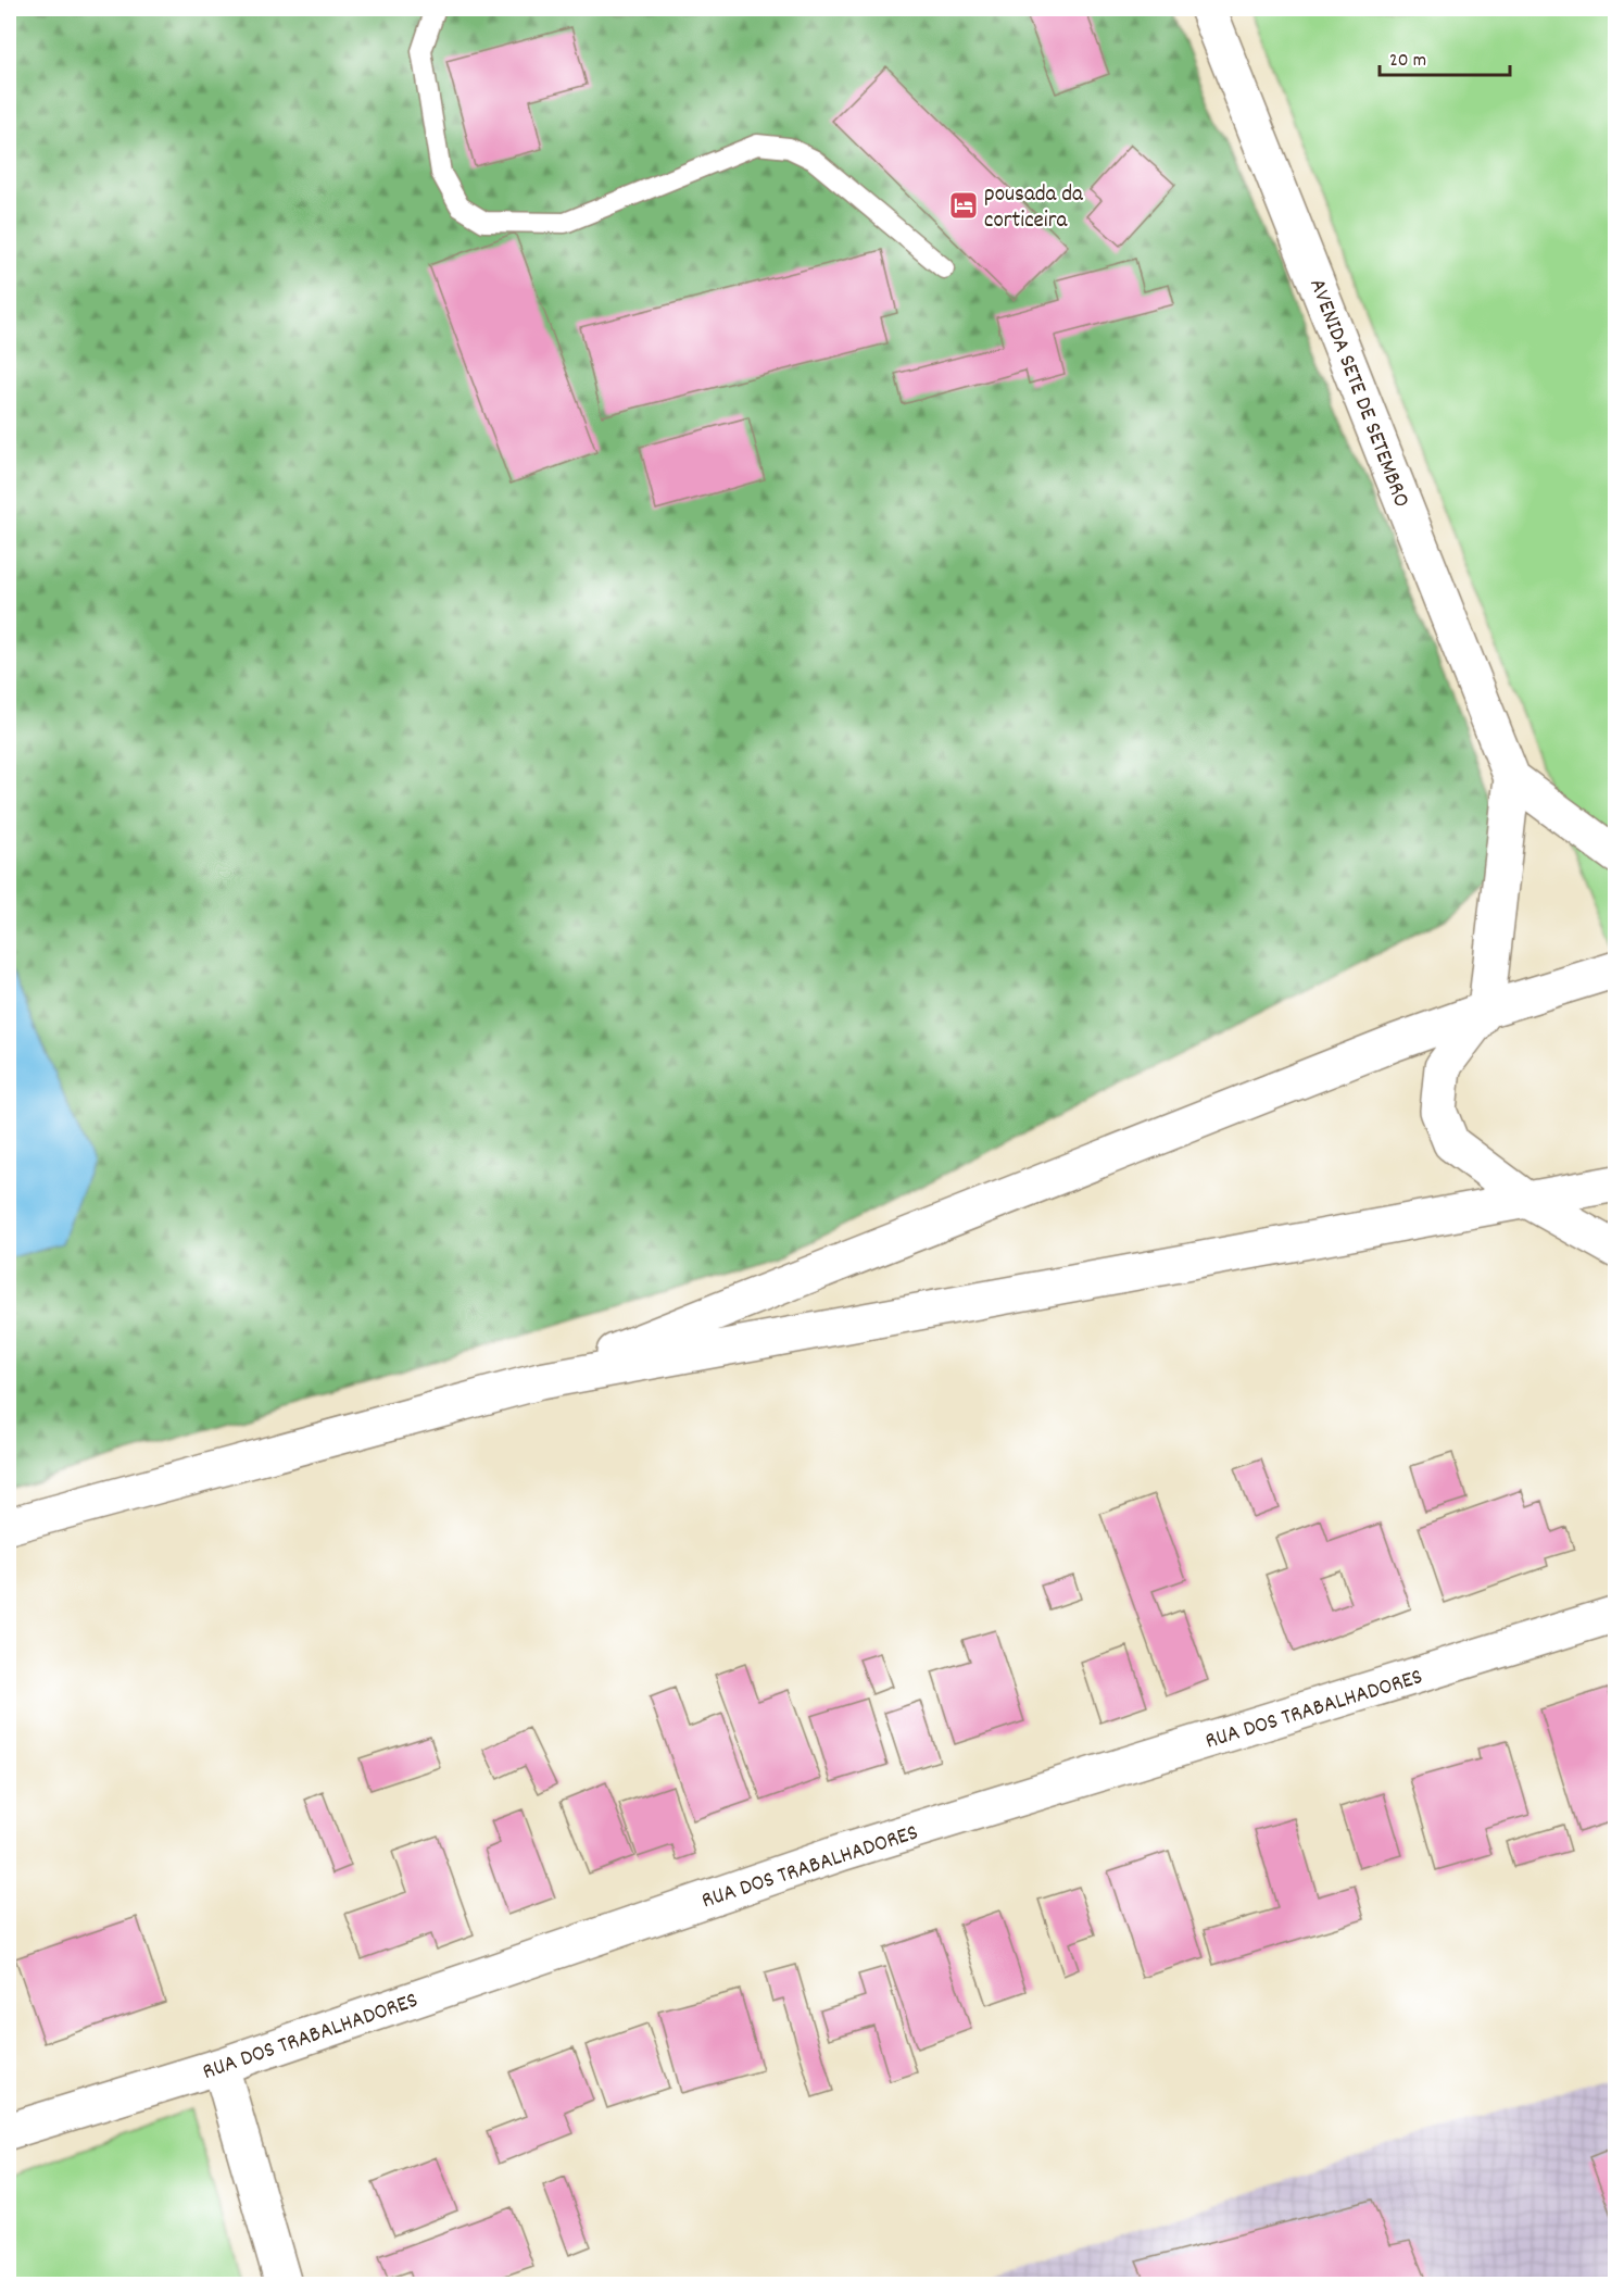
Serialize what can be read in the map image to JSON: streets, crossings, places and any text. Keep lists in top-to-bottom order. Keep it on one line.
{"streets":{"main road":["AVENIDA SETE DE SETEMBRO","RUA DOS TRABALHADORES"]},"places":{"hotel":["pousada da corticeira"]},"scale_bar":"20 m"}
